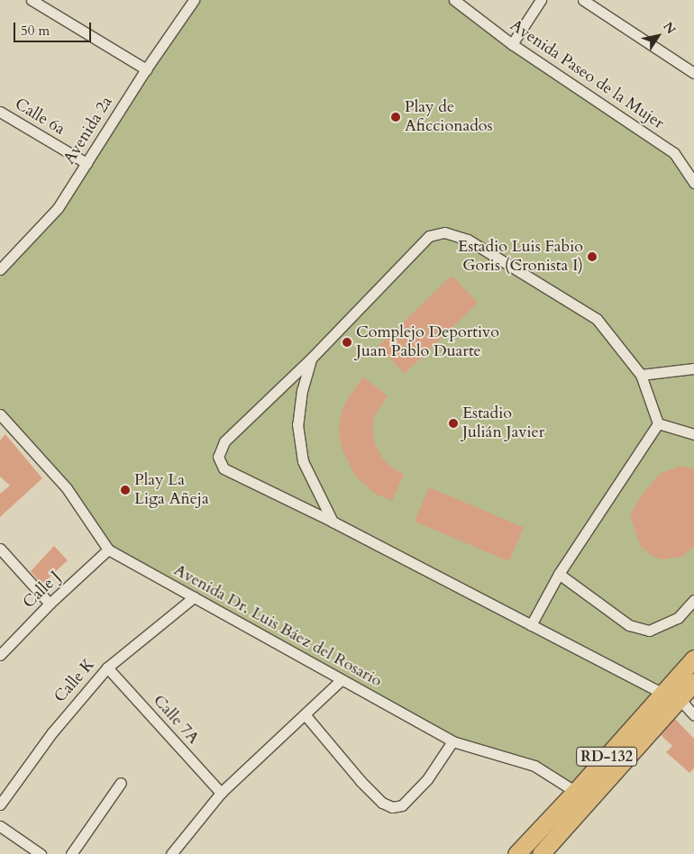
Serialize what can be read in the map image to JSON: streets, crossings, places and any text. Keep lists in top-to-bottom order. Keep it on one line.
{"streets":{"main road":["RD-132"],"street":["Avenida Paseo de la Mujer","Calle 6a","Avenida 2a","Calle J","Avenida Dr. Luis Báez del Rosario","Calle K","Calle 7A"]},"crossings":[["Calle 6a","Avenida 2a"],["Calle J","Avenida Dr. Luis Báez del Rosario"],["Avenida Dr. Luis Báez del Rosario","Calle K"],["Avenida Dr. Luis Báez del Rosario","RD-132"],["Calle K","Calle 7A"]],"places":["Play de Aficcionados","Estadio Luis Fabio Goris (Cronista I)","Complejo Deportivo Juan Pablo Duarte","Estadio Julián Javier","Play La Liga Añeja"],"scale_bar":"50 m","north":"top right"}
